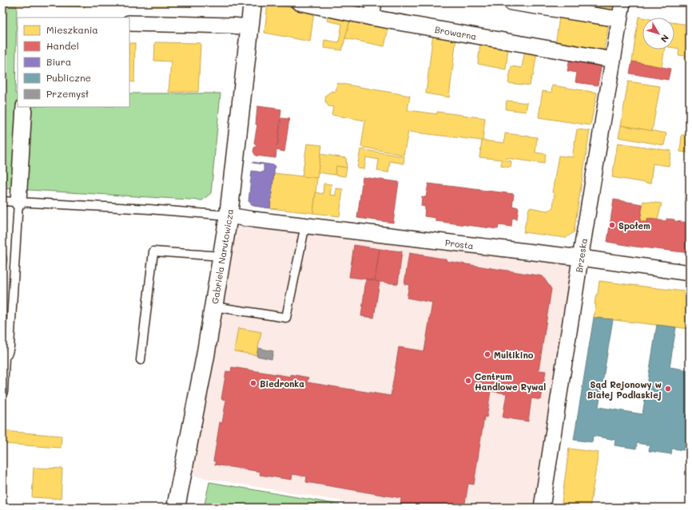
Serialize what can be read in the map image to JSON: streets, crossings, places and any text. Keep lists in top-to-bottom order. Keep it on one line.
{"streets":{"street":["Browarna","Prosta","Brzeska","Gabriela Narutowicza"]},"crossings":[["Browarna","Brzeska"],["Prosta","Brzeska"],["Prosta","Gabriela Narutowicza"]],"places":["Społem","Multikino","Centrum Handlowe Rywal","Biedronka","Sąd Rejonowy w Białej Podlaskiej"],"legend":["Mieszkania","Handel","Biura","Publiczne","Przemysł"],"north":"bottom right"}
